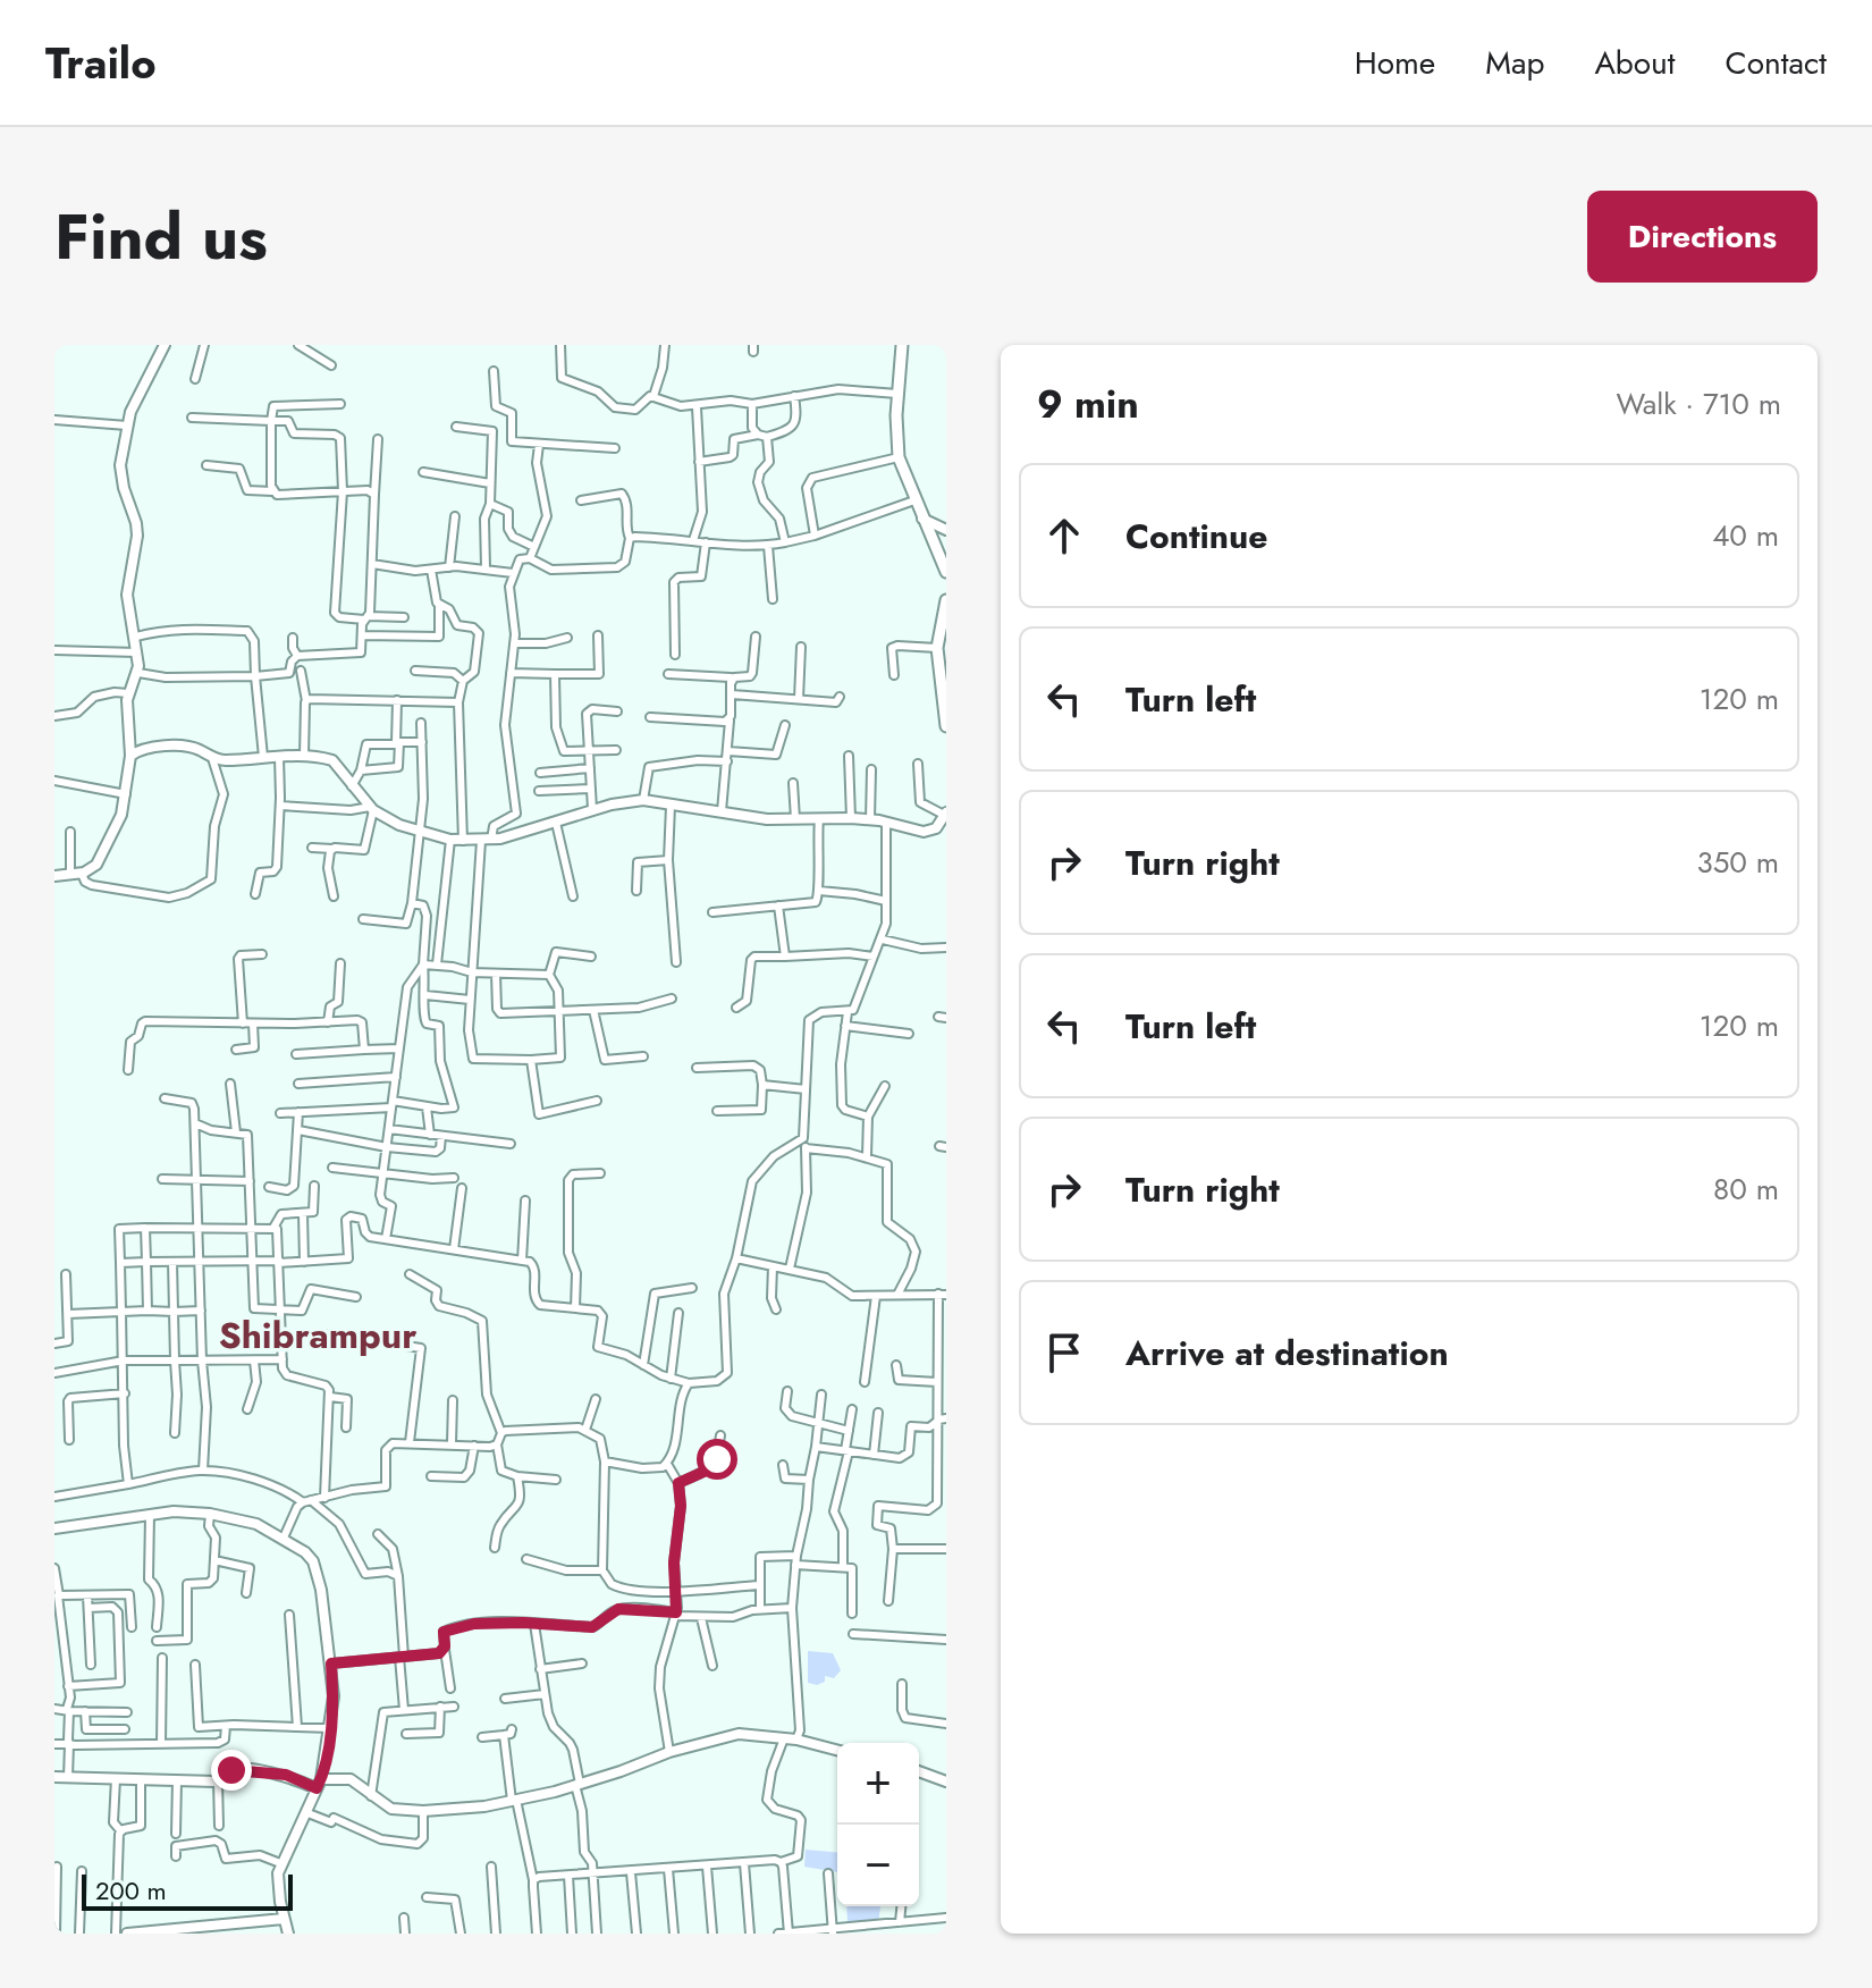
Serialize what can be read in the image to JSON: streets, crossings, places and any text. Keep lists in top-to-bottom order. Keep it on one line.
{"districts":["Shibrampur"],"scale_bar":"200 m","page":{"header":"Trailo","nav":["Home","Map","About","Contact"],"title":"Find us","buttons":"Directions","heading":["9 min","Walk · 710 m"],"list":[["Continue","40 m"],["Turn left","120 m"],["Turn right","350 m"],["Turn left","120 m"],["Turn right","80 m"],"Arrive at destination"],"map_buttons":["+","−"],"scale":"200 m"}}
